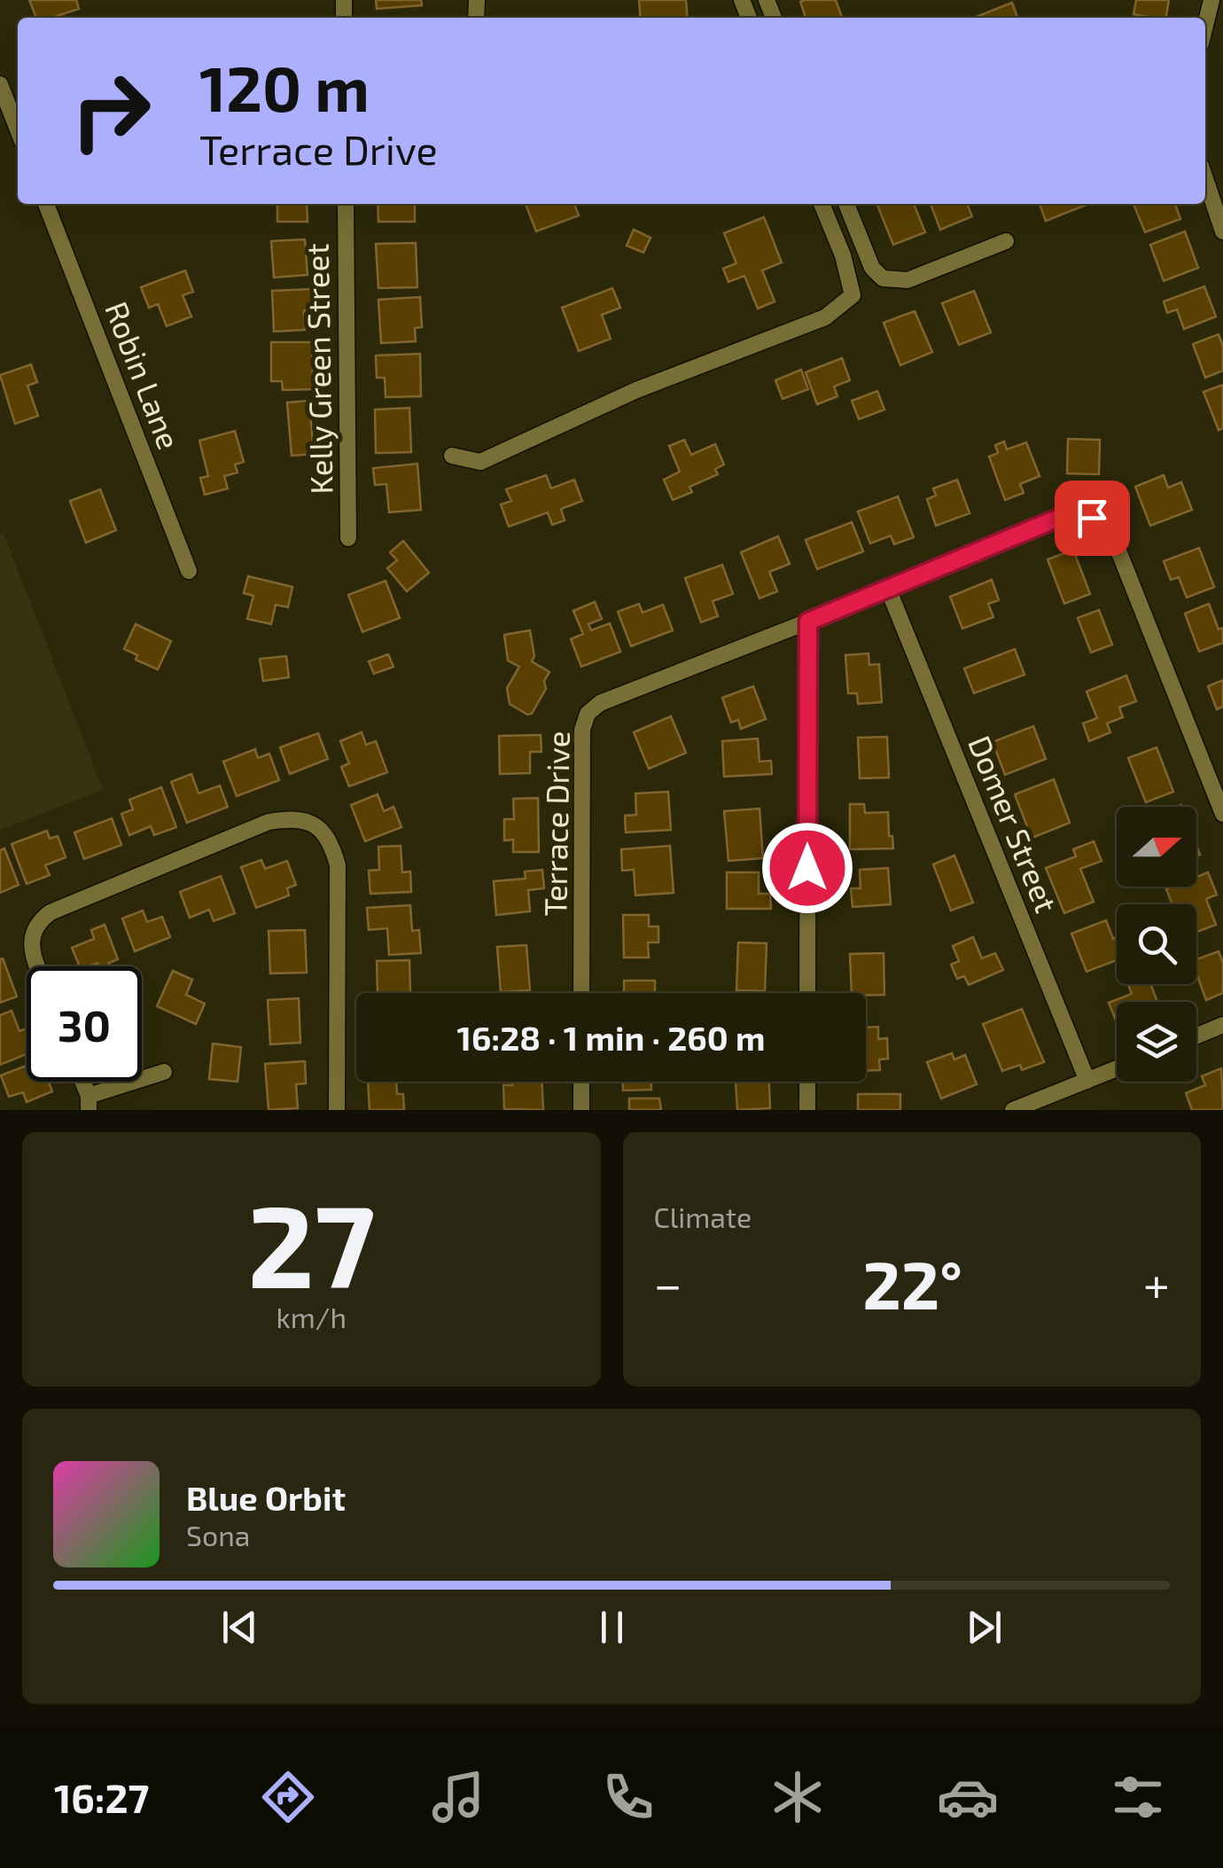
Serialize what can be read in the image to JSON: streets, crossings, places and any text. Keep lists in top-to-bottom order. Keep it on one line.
{"streets":{"street":["Kelly Green Street","Robin Lane","Terrace Drive","Domer Street"]},"crossings":[["Terrace Drive","Domer Street"]],"north":"right","page":{"turn":["120 m","Terrace Drive"],"limit":"30","trip":"16:28 · 1 min · 260 m","tile":[["27","km/h"],"Climate"],"heat":["−","22°","+"],"song":["Blue Orbit","Sona"],"tabs":"16:27"}}
